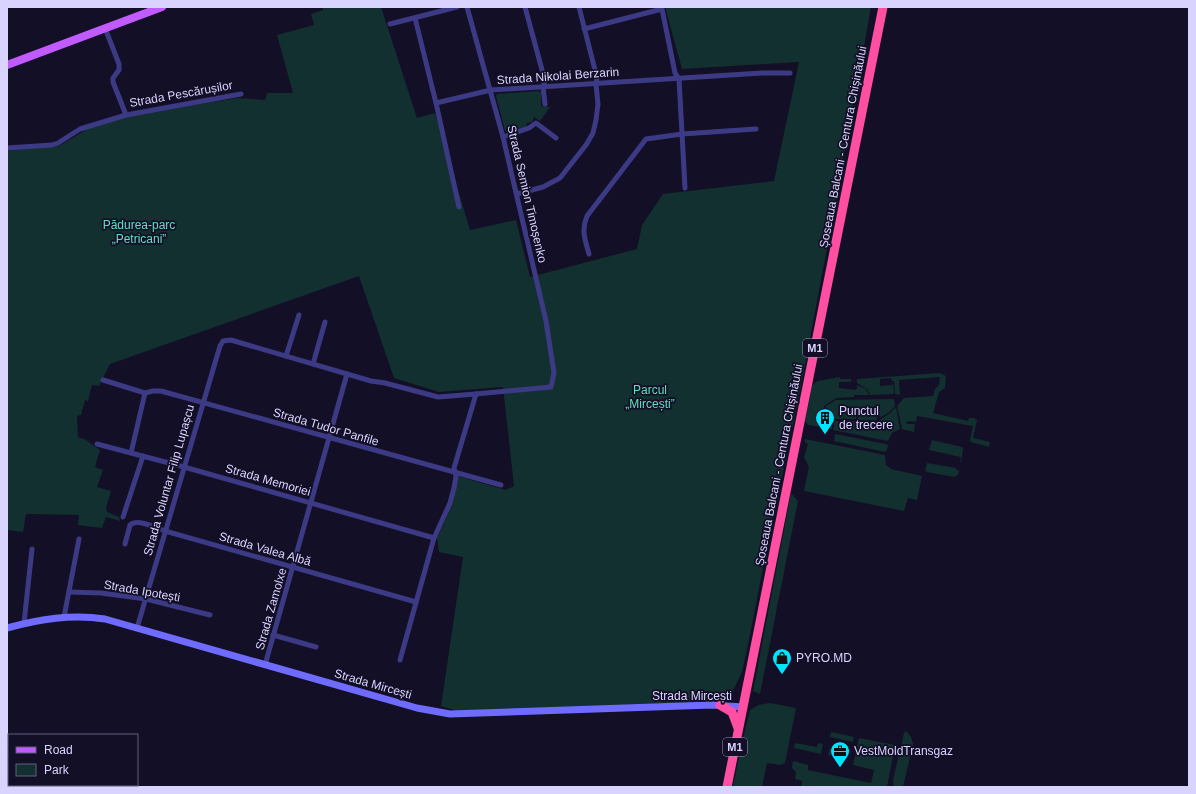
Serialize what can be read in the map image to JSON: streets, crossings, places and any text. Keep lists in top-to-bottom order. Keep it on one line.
{"streets":{"highway":["Șoseaua Balcani - Centura Chișinăului","M1"],"main road":["Strada Mircești"],"street":["Strada Nikolai Berzarin","Strada Pescărușilor","Strada Semion Timoșenko","Strada Tudor Panfile","Strada Voluntar Filip Lupașcu","Strada Memoriei","Strada Valea Albă","Strada Ipotești","Strada Zamolxe"]},"crossings":[["Strada Nikolai Berzarin","Strada Semion Timoșenko"],["Șoseaua Balcani - Centura Chișinăului","Strada Mircești"],["Strada Tudor Panfile","Strada Voluntar Filip Lupașcu"],["Strada Tudor Panfile","Strada Zamolxe"],["Strada Voluntar Filip Lupașcu","Strada Memoriei"],["Strada Voluntar Filip Lupașcu","Strada Valea Albă"],["Strada Voluntar Filip Lupașcu","Strada Ipotești"],["Strada Voluntar Filip Lupașcu","Strada Mircești"],["Strada Memoriei","Strada Zamolxe"],["Strada Valea Albă","Strada Zamolxe"],["Strada Zamolxe","Strada Mircești"]],"parks":["Pădurea-parc „Petricani”","Parcul „Mircești”"],"places":{"building":["Punctul de trecere"],"shop":["PYRO.MD"],"office":["VestMoldTransgaz"]},"legend":["Road","Park"]}
